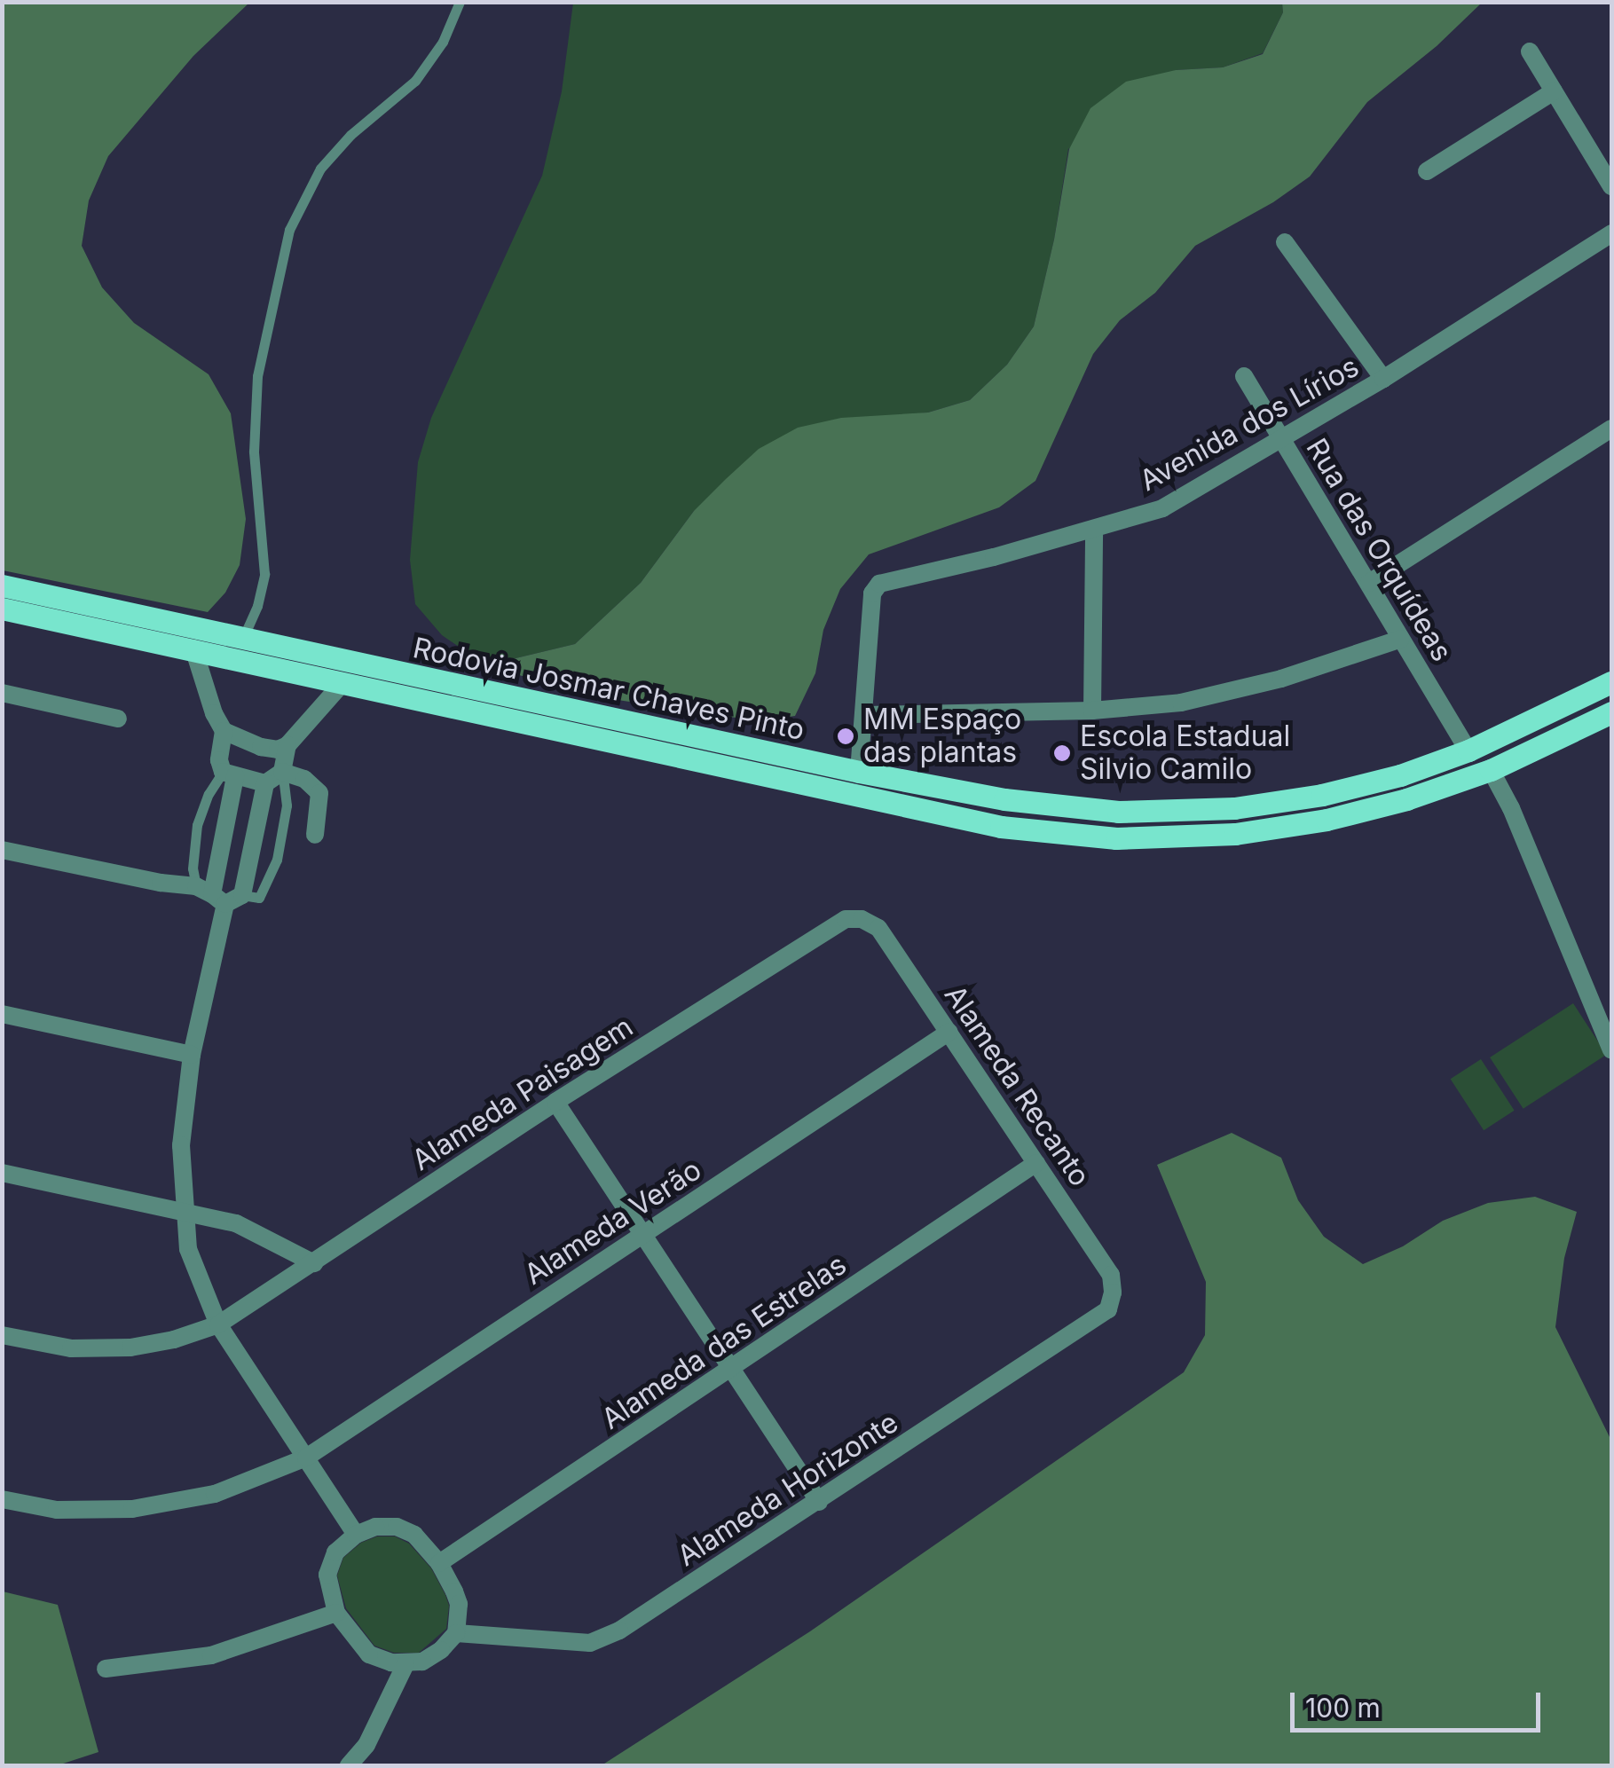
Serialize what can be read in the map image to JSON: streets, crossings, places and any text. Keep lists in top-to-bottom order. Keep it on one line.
{"streets":{"main road":["Rodovia Josmar Chaves Pinto"],"street":["Avenida dos Lírios","Rua das Orquídeas","Alameda Recanto","Alameda Paisagem","Alameda Verão","Alameda das Estrelas","Alameda Horizonte"]},"crossings":[["Avenida dos Lírios","Rua das Orquídeas"],["Rua das Orquídeas","Rodovia Josmar Chaves Pinto"],["Alameda Recanto","Alameda Paisagem"],["Alameda Recanto","Alameda Verão"],["Alameda Recanto","Alameda das Estrelas"],["Alameda Recanto","Alameda Horizonte"],["Alameda das Estrelas","Alameda Horizonte"]],"places":["MM Espaço das plantas","Escola Estadual Silvio Camilo"],"scale_bar":"100 m"}
